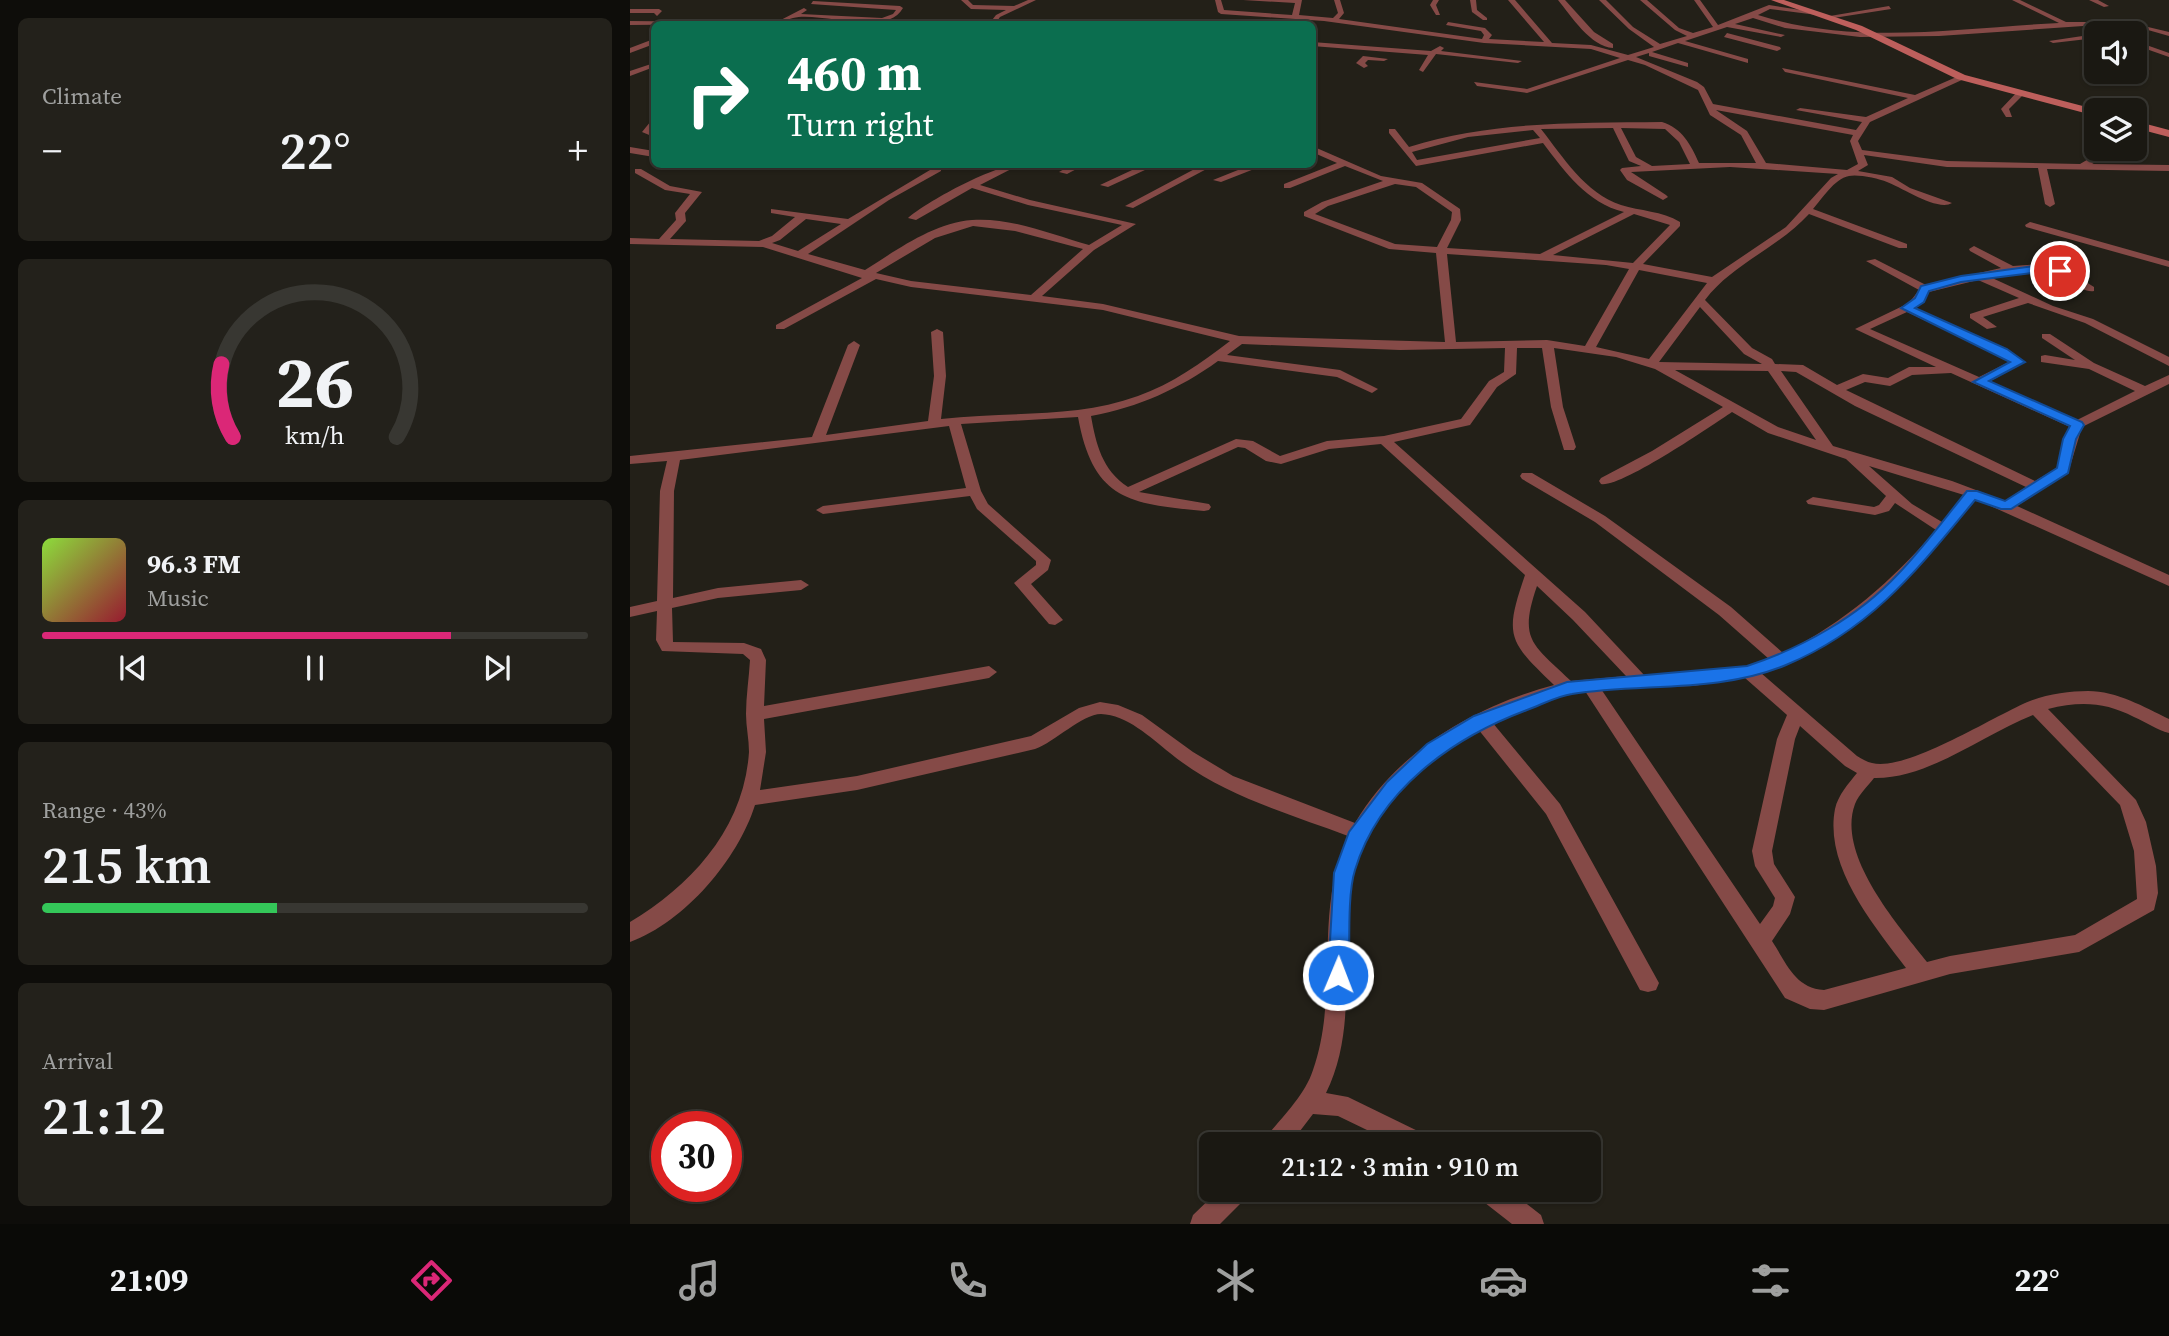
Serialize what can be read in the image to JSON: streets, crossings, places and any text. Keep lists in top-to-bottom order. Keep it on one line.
{"page":{"tile":["Climate",["Range · 43%","215 km"],["Arrival","21:12"]],"turn":["460 m","Turn right"],"heat":["−","22°","+"],"song":["96.3 FM","Music"],"limit":"30","trip":"21:12 · 3 min · 910 m","tabs":["21:09","22°"],"gauge":["26","km/h"]}}
